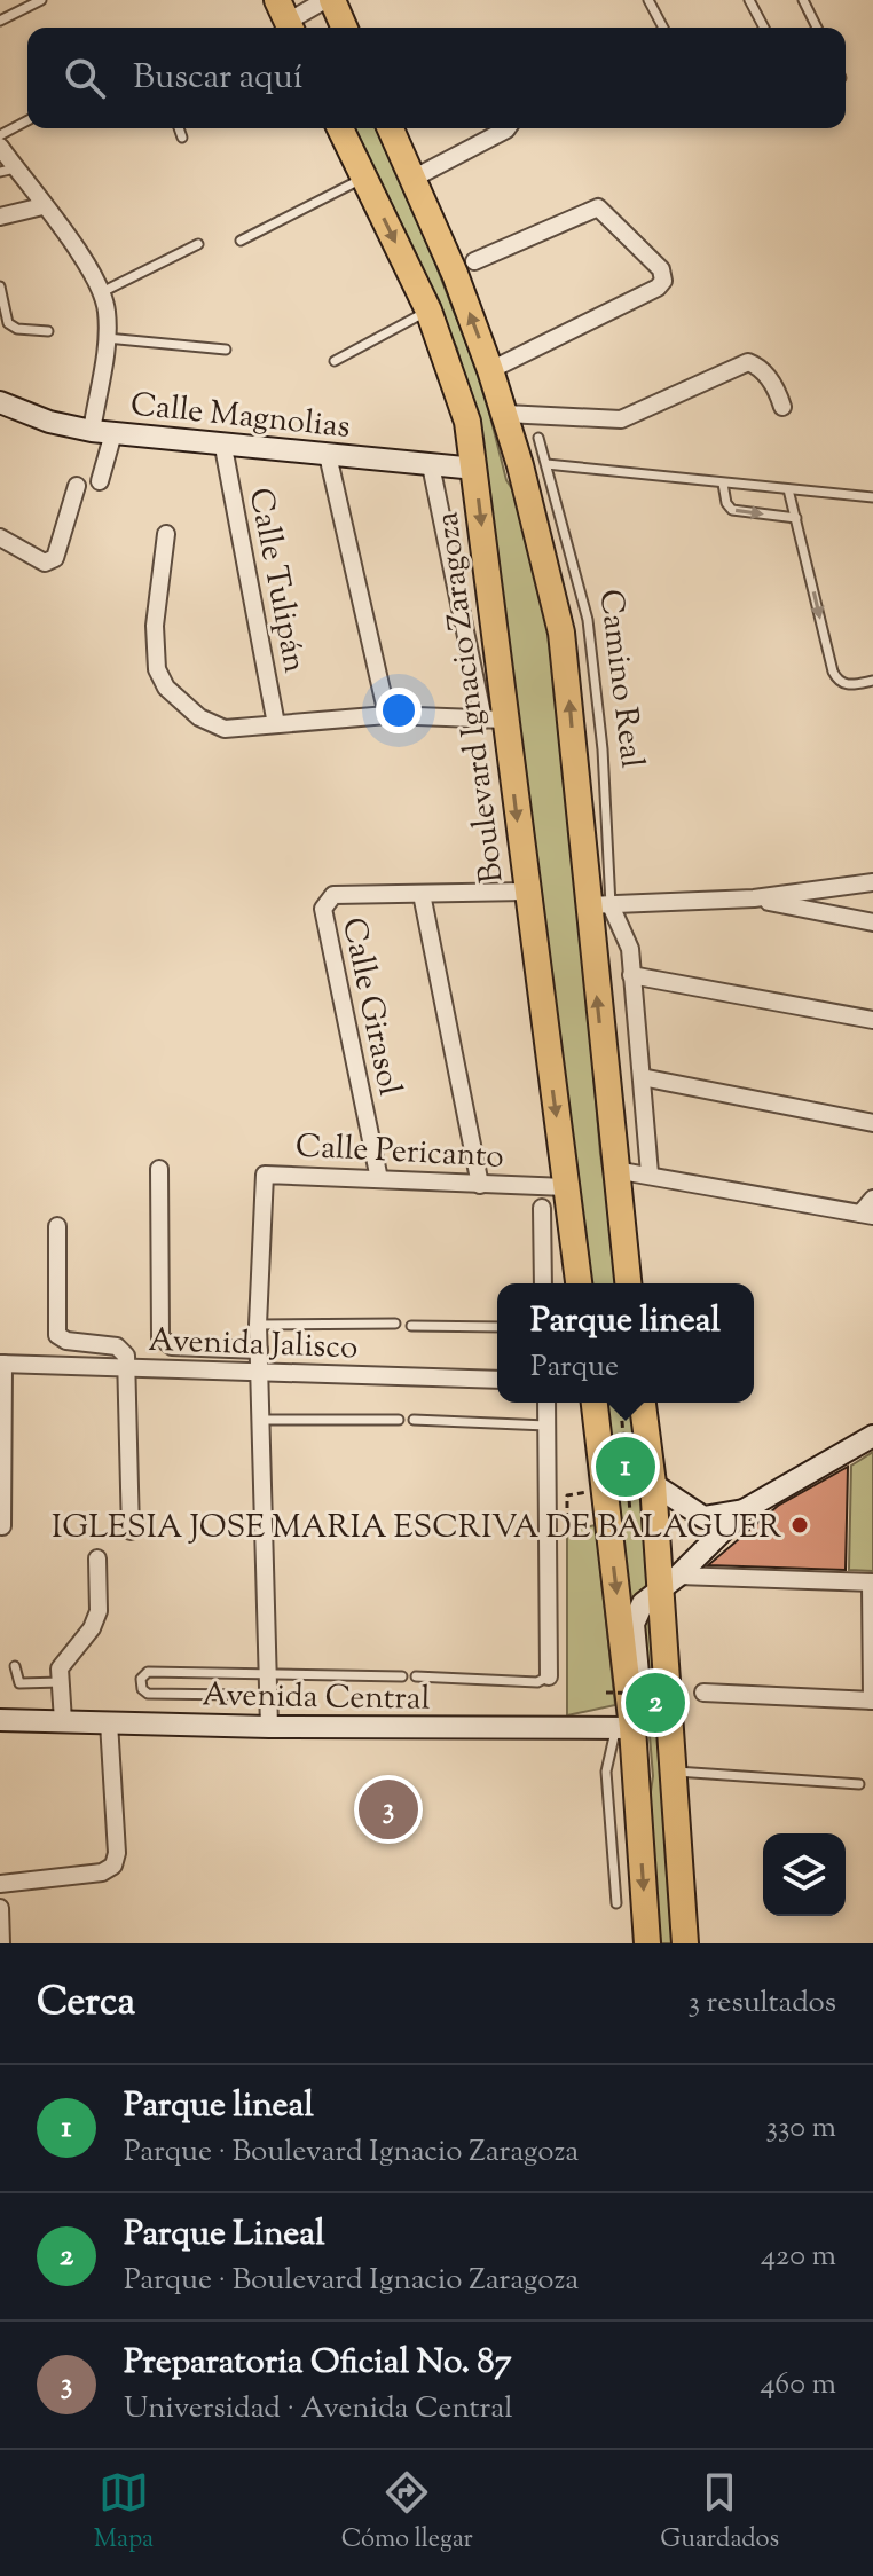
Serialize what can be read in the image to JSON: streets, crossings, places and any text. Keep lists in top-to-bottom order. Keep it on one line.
{"streets":{"main road":["Calle Magnolias","Boulevard Ignacio Zaragoza","Avenida Central"],"street":["Calle Tulipán","Calle Girasol","Calle Pericanto","Avenida Jalisco"],"lane":["Camino Real"]},"crossings":[["Calle Magnolias","Calle Tulipán"],["Calle Magnolias","Boulevard Ignacio Zaragoza"],["Boulevard Ignacio Zaragoza","Calle Pericanto"],["Calle Girasol","Calle Pericanto"],["Calle Pericanto","Avenida Jalisco"],["Calle Pericanto","Avenida Central"]],"places":["IGLESIA JOSE MARIA ESCRIVA DE BALAGUER"],"page":{"search":"Buscar aquí","popup":["Parque lineal","Parque"],"pins":["1","2","3"],"heading":["Cerca","3 resultados"],"list":[{"mark":"1","name":"Parque lineal","note":"Parque · Boulevard Ignacio Zaragoza","value":"330 m"},{"mark":"2","name":"Parque Lineal","note":"Parque · Boulevard Ignacio Zaragoza","value":"420 m"},{"mark":"3","name":"Preparatoria Oficial No. 87","note":"Universidad · Avenida Central","value":"460 m"}],"nav":["Mapa","Cómo llegar","Guardados"]}}
